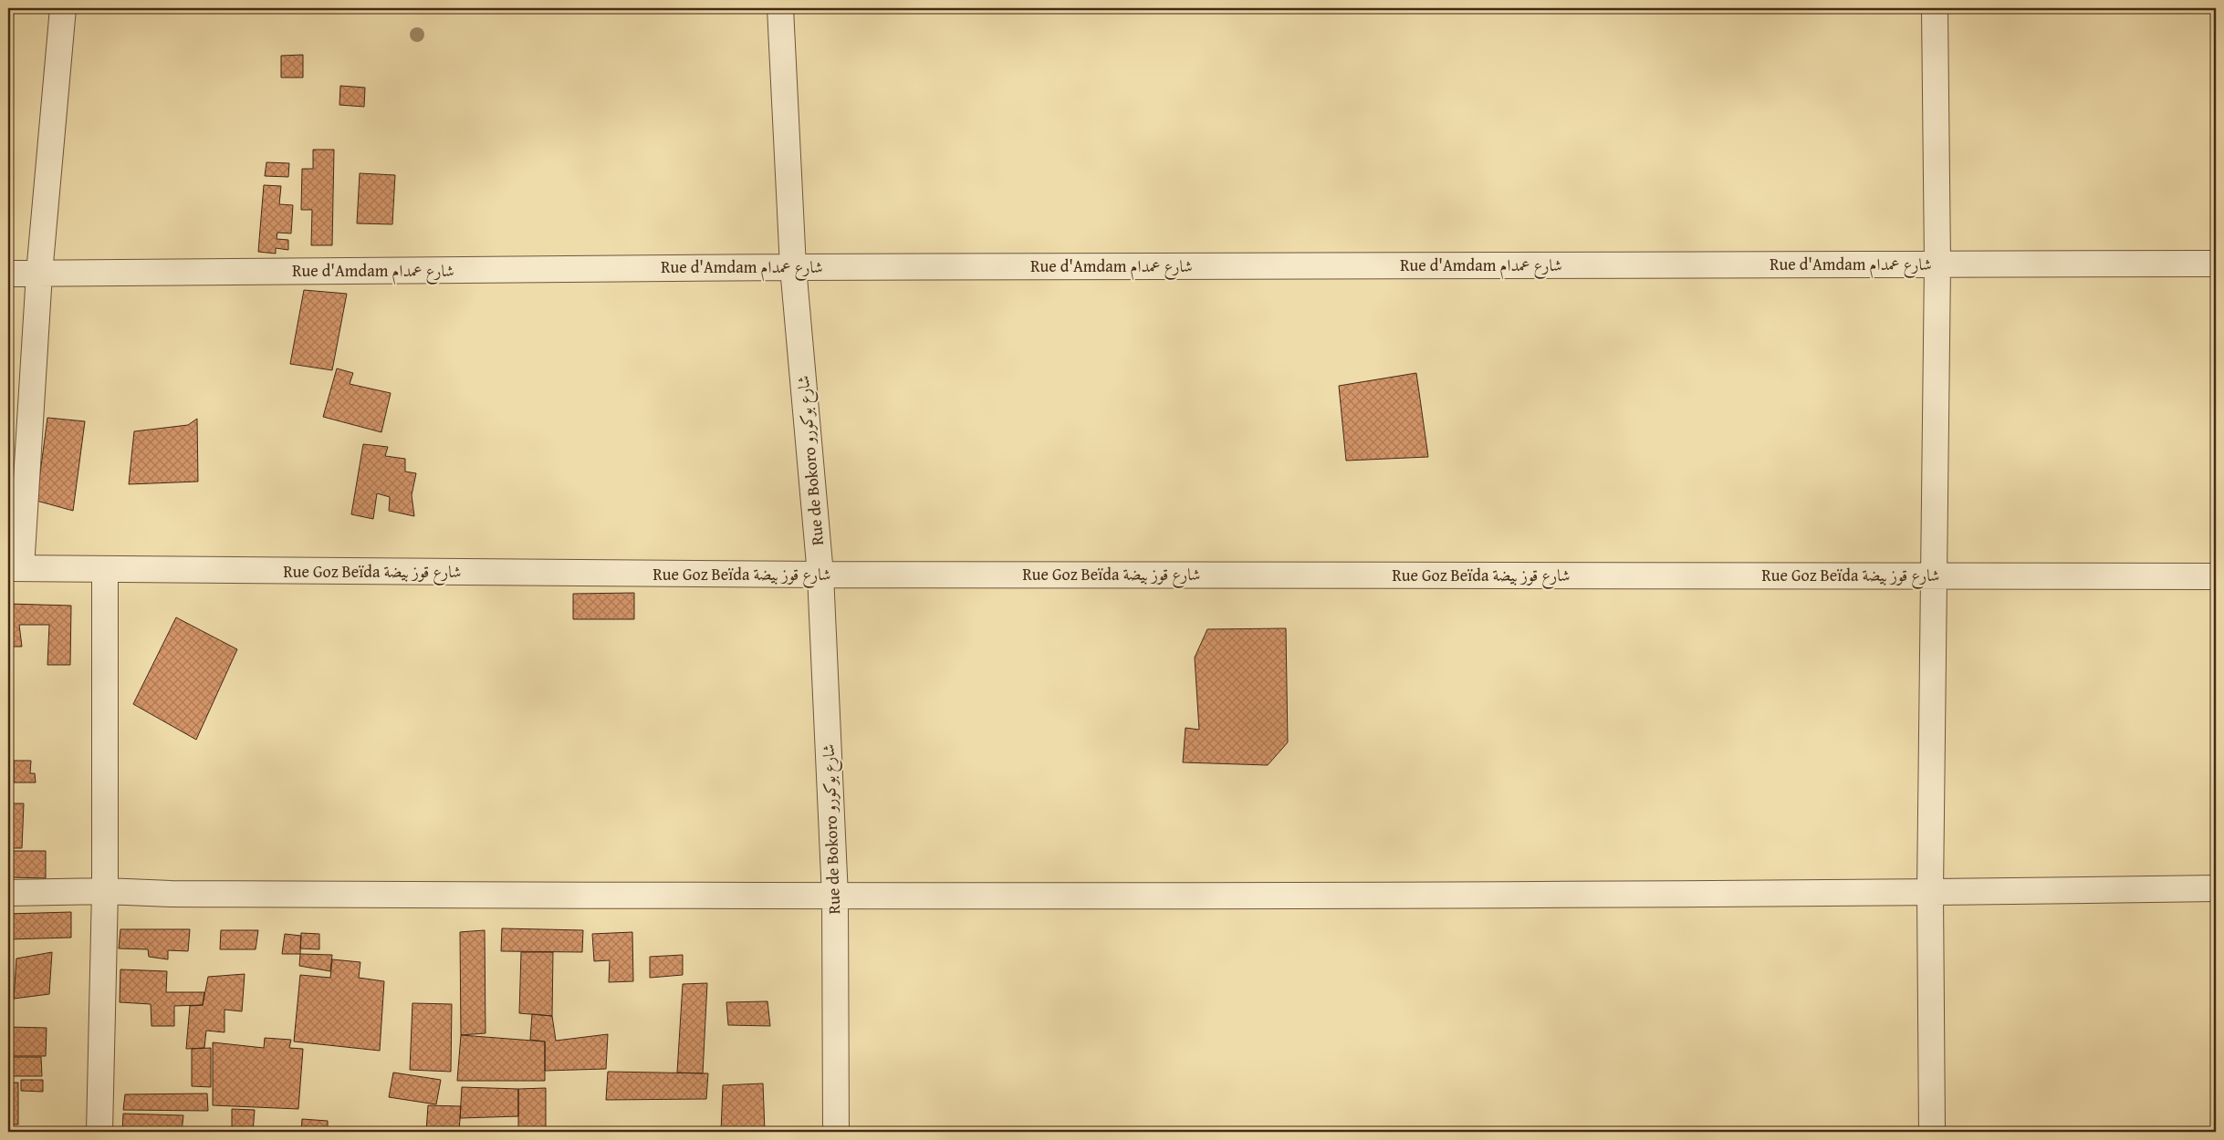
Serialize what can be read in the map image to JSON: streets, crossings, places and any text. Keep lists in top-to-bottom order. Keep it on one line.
{"streets":{"street":["Rue d'Amdam شارع عمدام","Rue de Bokoro شارع بوكورو","Rue Goz Beïda شارع قوز بيضة"]},"crossings":[["Rue d'Amdam شارع عمدام","Rue de Bokoro شارع بوكورو"],["Rue de Bokoro شارع بوكورو","Rue Goz Beïda شارع قوز بيضة"]]}
